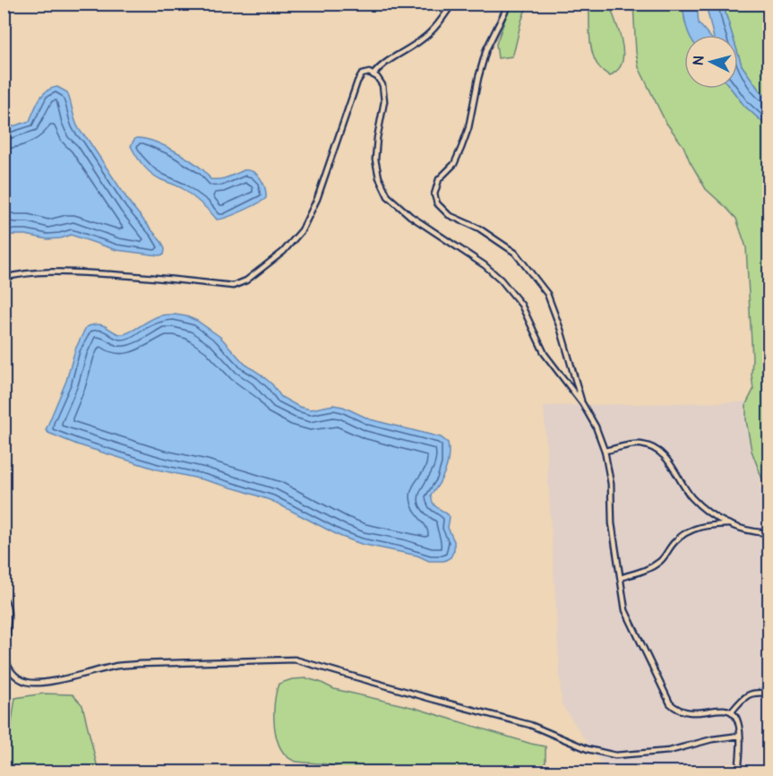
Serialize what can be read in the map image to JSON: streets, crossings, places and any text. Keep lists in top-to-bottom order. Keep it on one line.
{"north":"left"}
